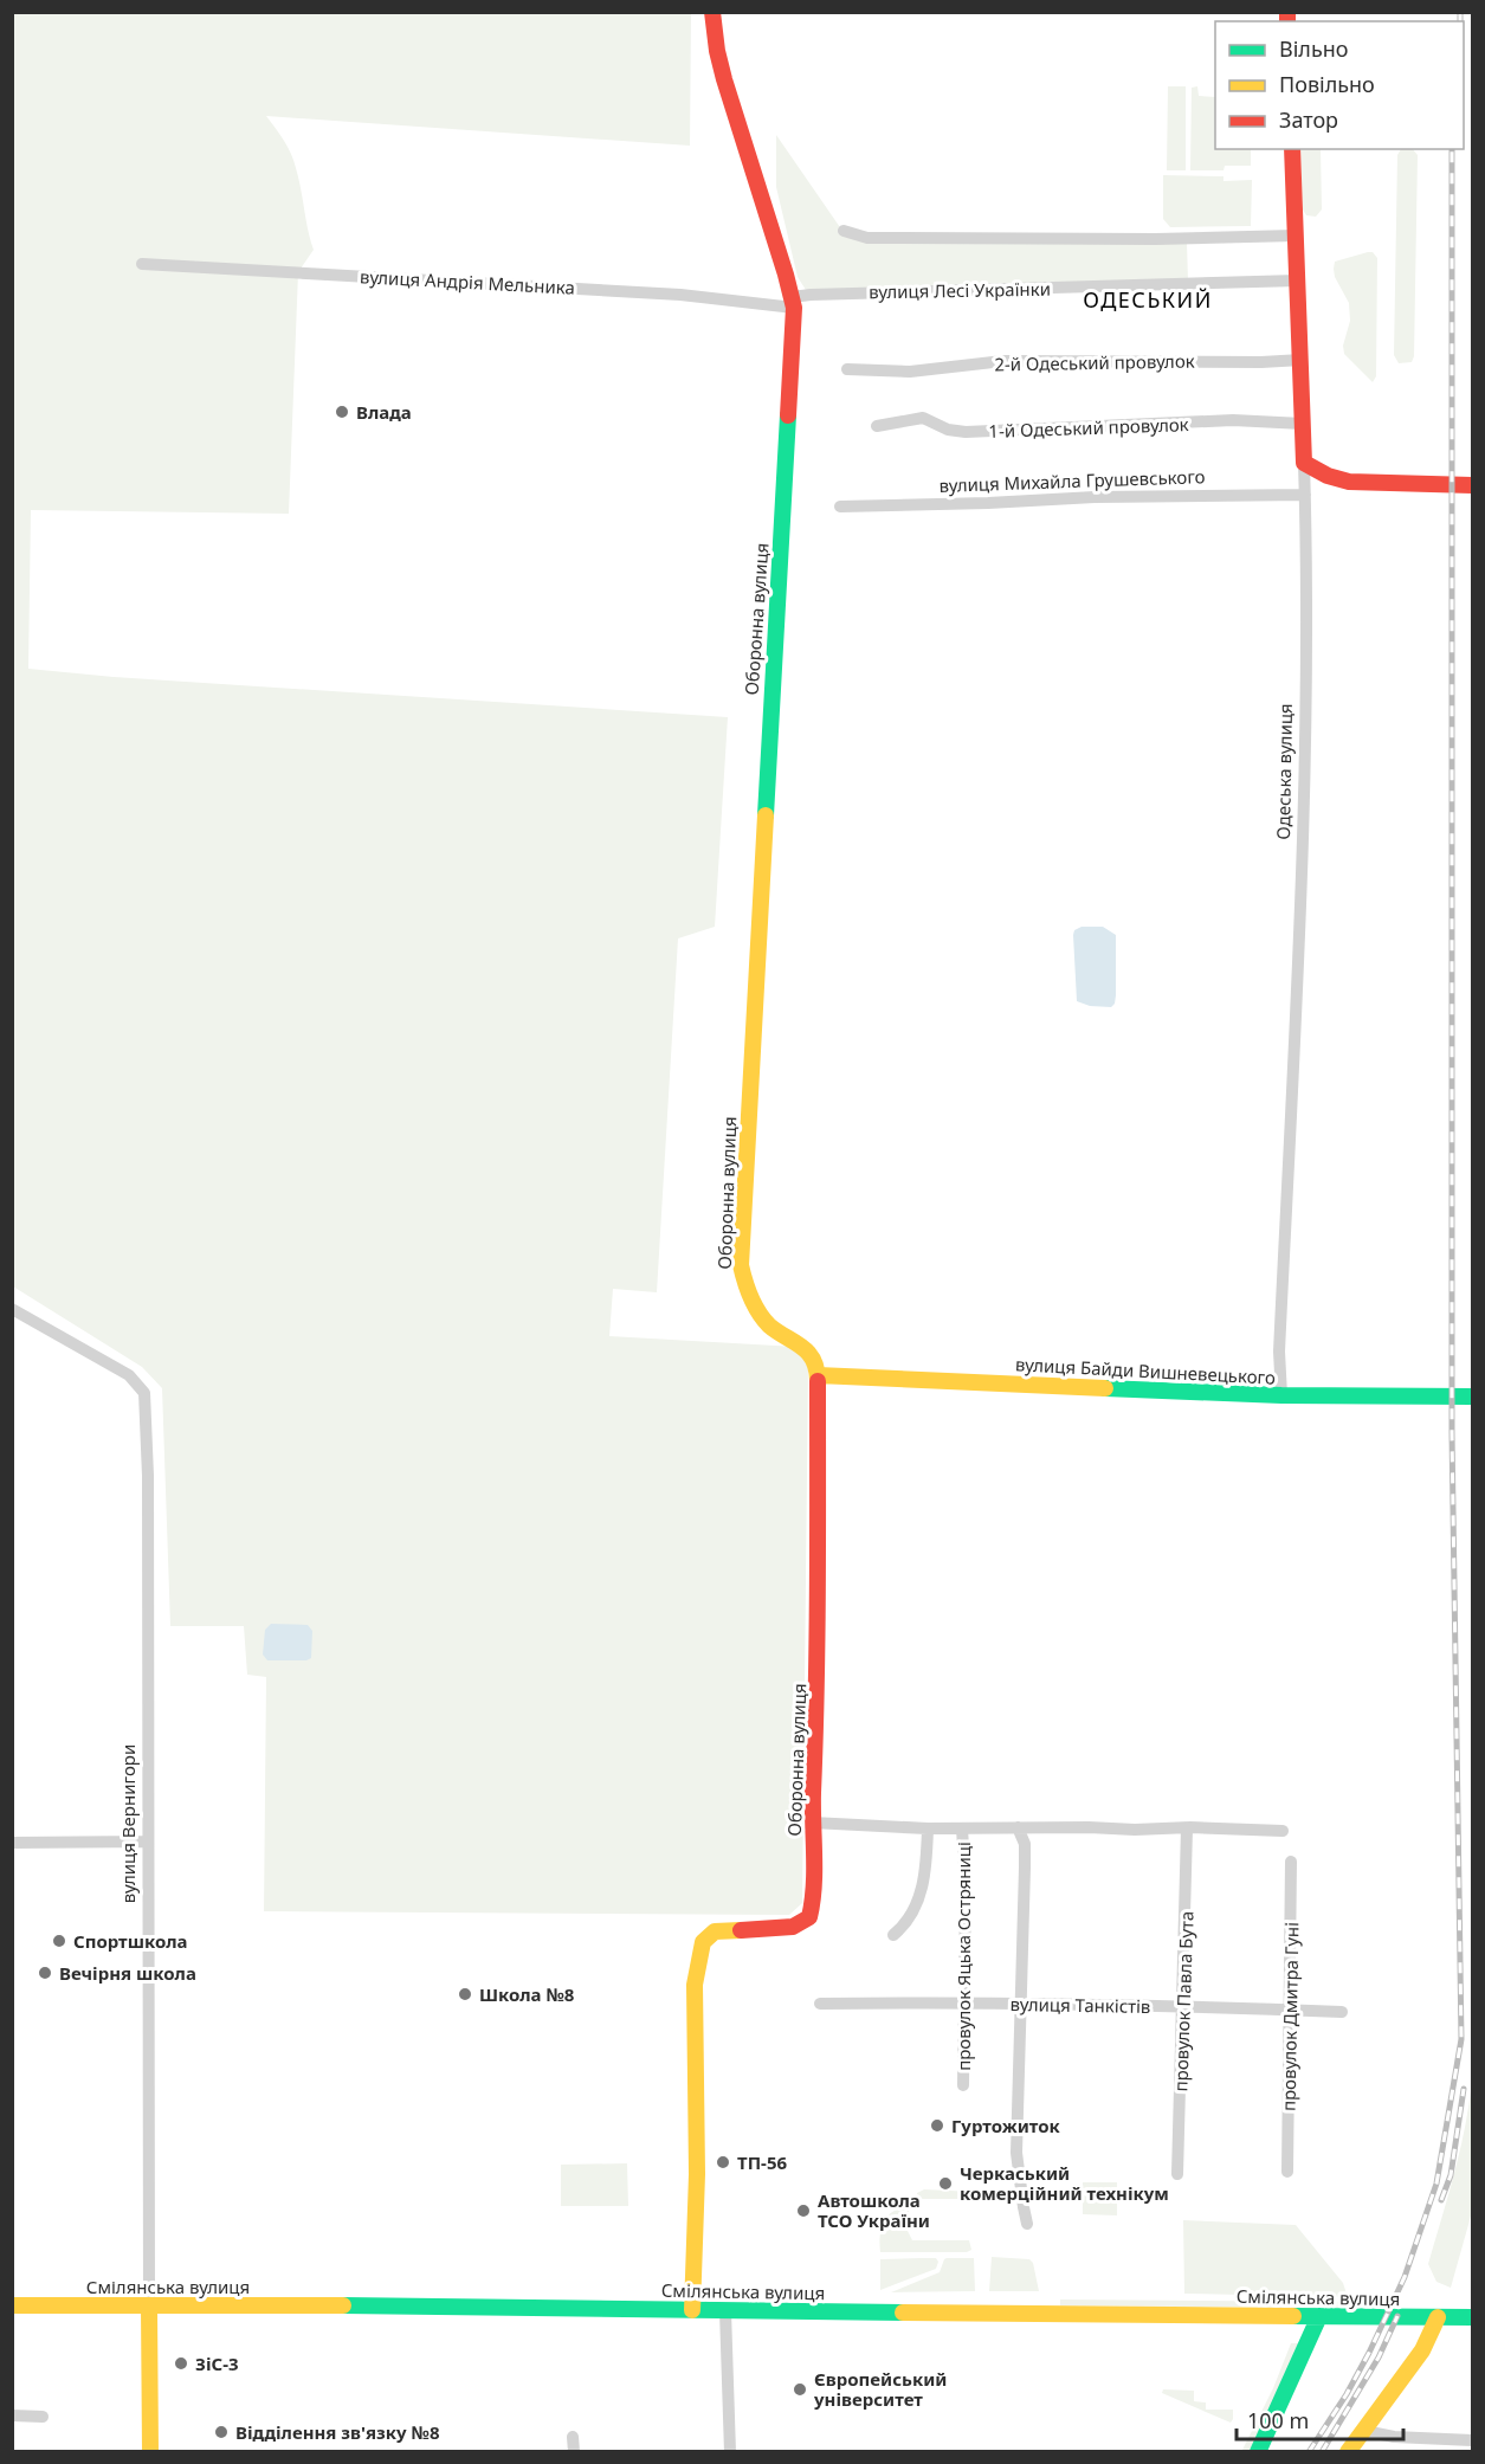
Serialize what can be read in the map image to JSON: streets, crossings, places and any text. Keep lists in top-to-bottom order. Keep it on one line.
{"streets":{"street":["вулиця Андрія Мельника","вулиця Лесі Українки","2-й Одеський провулок","1-й Одеський провулок","вулиця Михайла Грушевського","Оборонна вулиця","Одеська вулиця","вулиця Байди Вишневецького","вулиця Вернигори","провулок Яцька Остряниці","провулок Павла Бута","вулиця Танкістів","провулок Дмитра Гуні","Смілянська вулиця"]},"crossings":[["вулиця Андрія Мельника","вулиця Лесі Українки"],["вулиця Андрія Мельника","Оборонна вулиця"],["вулиця Лесі Українки","Оборонна вулиця"],["вулиця Лесі Українки","Одеська вулиця"],["2-й Одеський провулок","Одеська вулиця"],["1-й Одеський провулок","Одеська вулиця"],["вулиця Михайла Грушевського","Одеська вулиця"],["Оборонна вулиця","вулиця Байди Вишневецького"],["Оборонна вулиця","Смілянська вулиця"],["Одеська вулиця","вулиця Байди Вишневецького"],["вулиця Вернигори","Смілянська вулиця"],["провулок Яцька Остряниці","вулиця Танкістів"],["провулок Павла Бута","вулиця Танкістів"],["вулиця Танкістів","провулок Дмитра Гуні"]],"districts":["ОДЕСЬКИЙ"],"places":["Влада","Спортшкола","Вечірня школа","Школа №8","Гуртожиток","ТП-56","Черкаський комерційний технікум","Автошкола ТСО України","ЗіС-3","Європейський університет","Відділення зв'язку №8"],"legend":["Вільно","Повільно","Затор"],"scale_bar":"100 m"}
